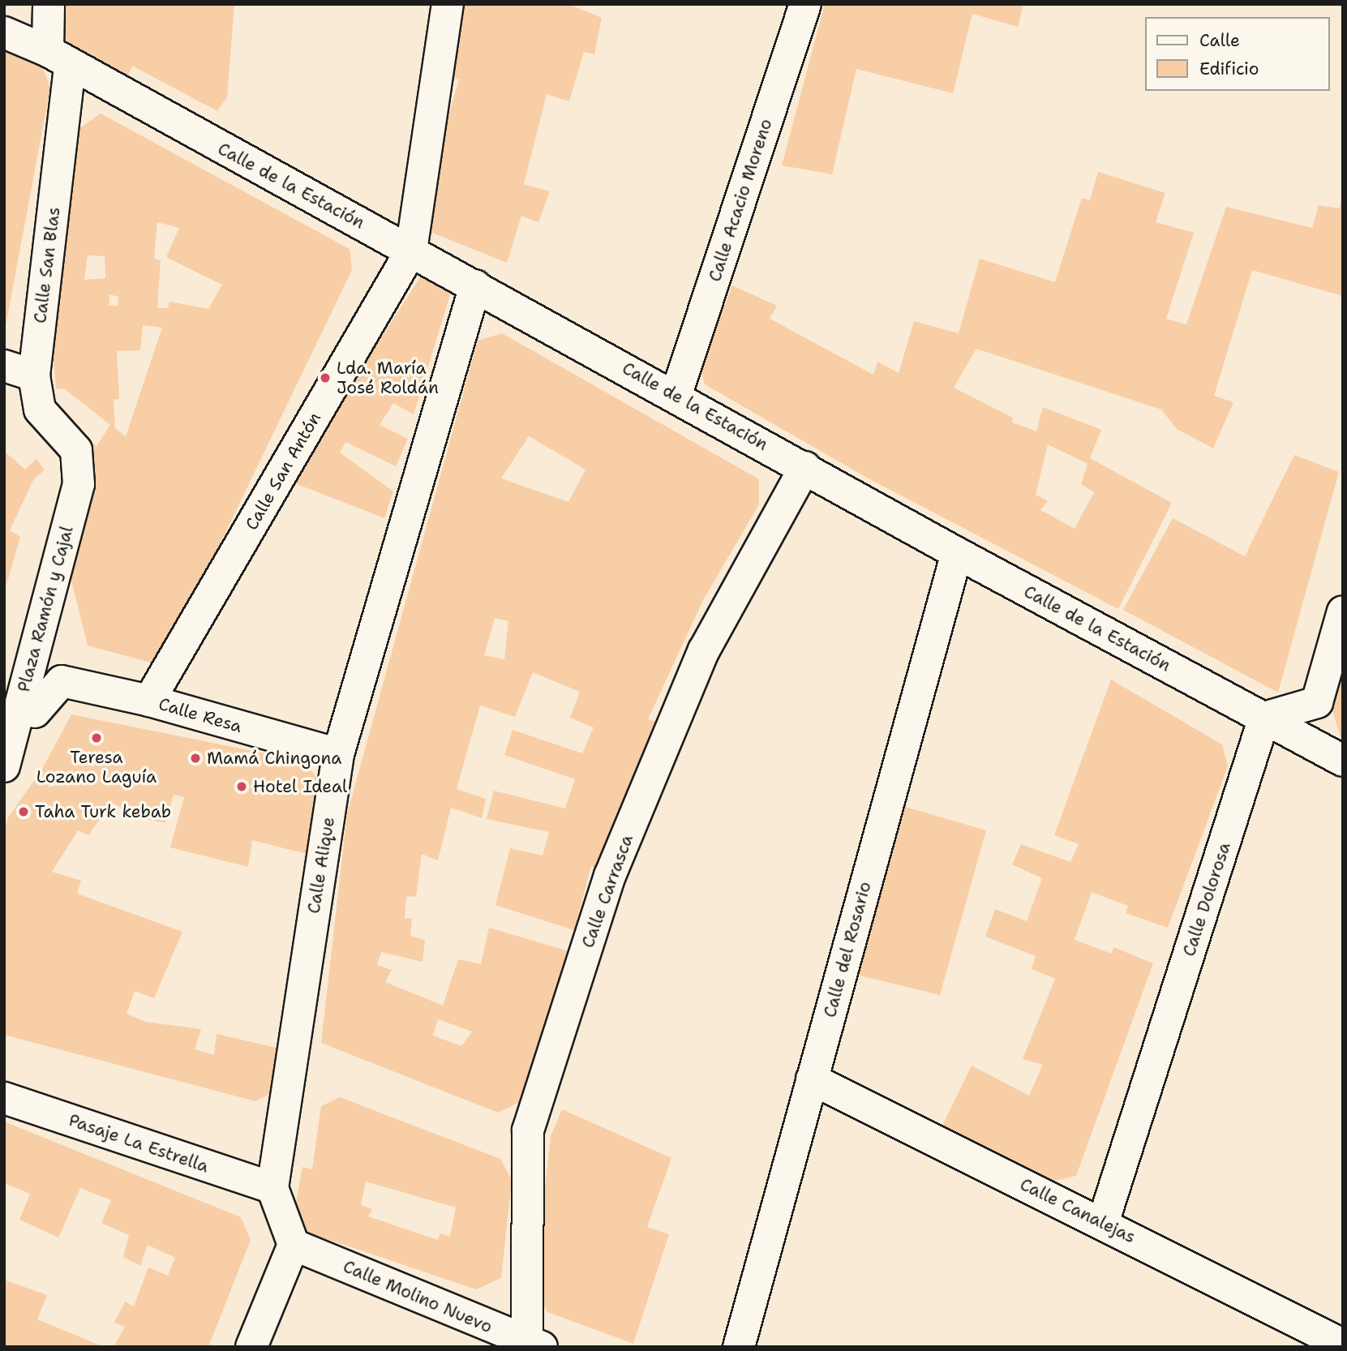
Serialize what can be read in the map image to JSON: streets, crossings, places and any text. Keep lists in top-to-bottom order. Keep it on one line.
{"streets":{"street":["Calle de la Estación","Calle Acacio Moreno","Calle San Blas","Calle San Antón","Plaza Ramón y Cajal","Calle Resa","Calle Alique","Calle Carrasca","Calle Dolorosa","Calle del Rosario","Pasaje La Estrella","Calle Canalejas","Calle Molino Nuevo"]},"crossings":[["Calle de la Estación","Calle Acacio Moreno"],["Calle de la Estación","Calle San Blas"],["Calle de la Estación","Calle San Antón"],["Calle de la Estación","Calle Alique"],["Calle de la Estación","Calle Carrasca"],["Calle de la Estación","Calle Dolorosa"],["Calle de la Estación","Calle del Rosario"],["Calle San Blas","Plaza Ramón y Cajal"],["Calle San Antón","Calle Resa"],["Calle Resa","Calle Alique"],["Calle Alique","Pasaje La Estrella"],["Calle Alique","Calle Molino Nuevo"],["Calle Carrasca","Calle Molino Nuevo"],["Calle Dolorosa","Calle Canalejas"],["Calle del Rosario","Calle Canalejas"]],"places":["Lda. María José Roldán","Teresa Lozano Laguía","Mamá Chingona","Hotel Ideal","Taha Turk kebab"],"legend":["Calle","Edificio"]}
